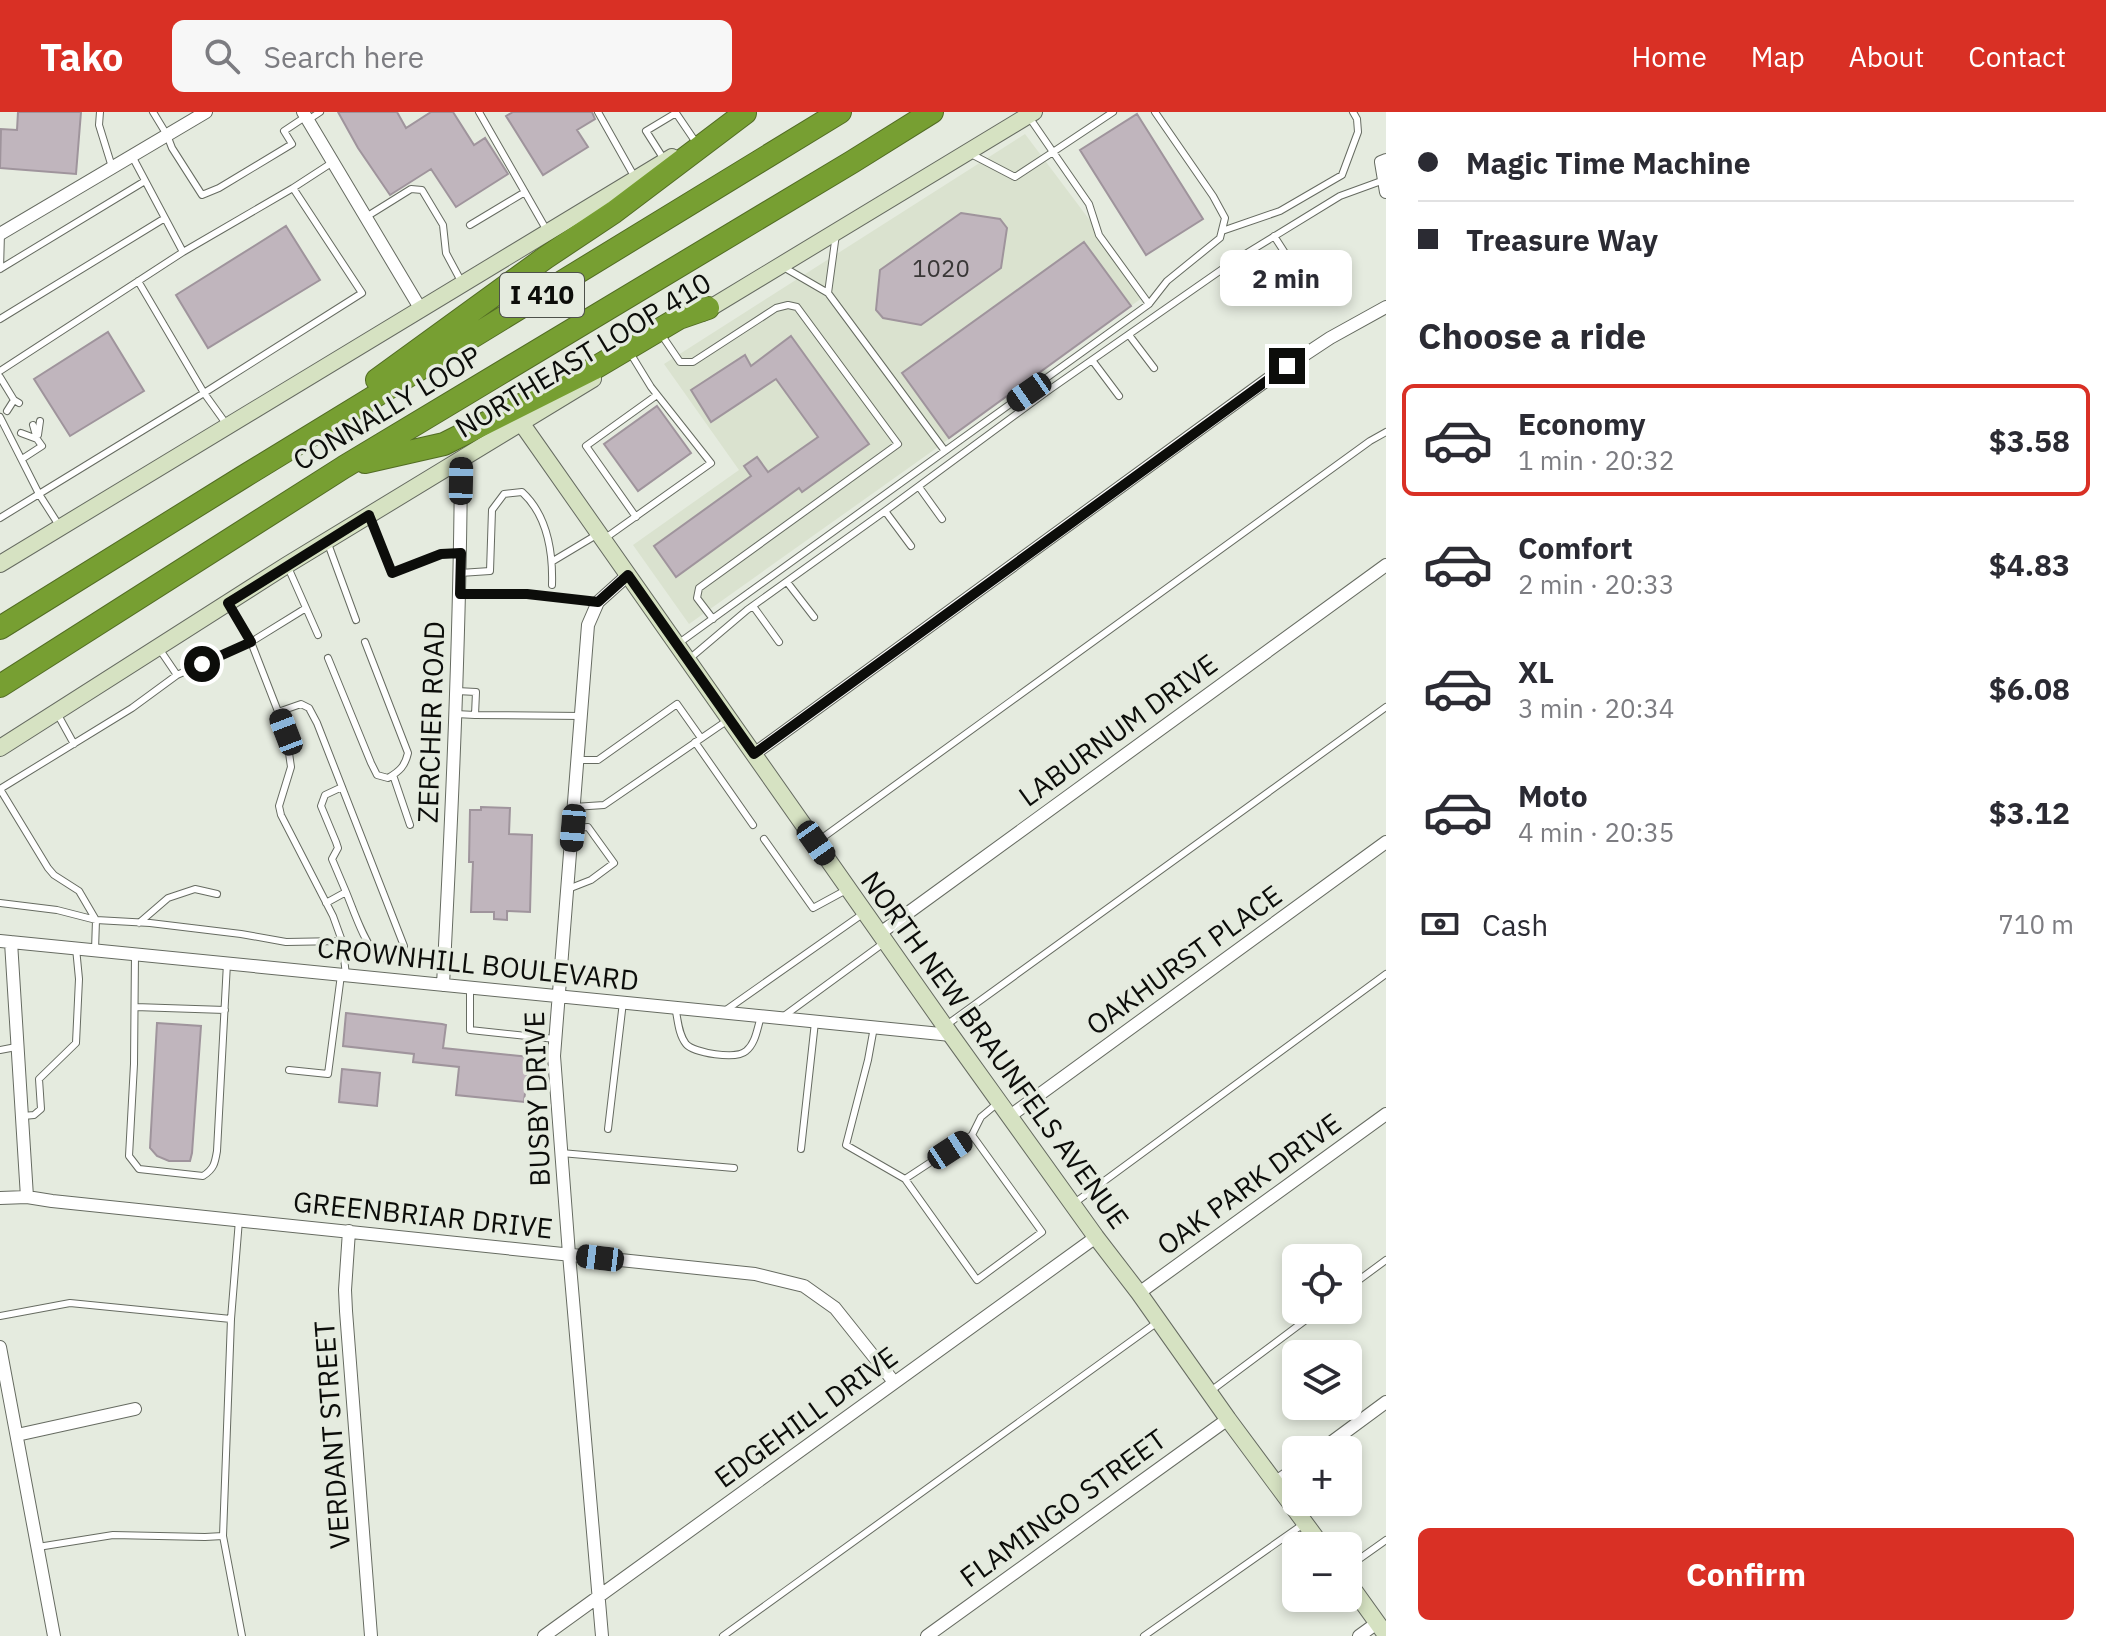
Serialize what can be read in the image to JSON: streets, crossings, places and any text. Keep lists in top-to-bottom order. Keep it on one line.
{"streets":{"highway":["I 410","CONNALLY LOOP"],"main road":["NORTHEAST LOOP 410","NORTH NEW BRAUNFELS AVENUE"],"street":["ZERCHER ROAD","LABURNUM DRIVE","OAKHURST PLACE","CROWNHILL BOULEVARD","BUSBY DRIVE","OAK PARK DRIVE","GREENBRIAR DRIVE","EDGEHILL DRIVE","VERDANT STREET","FLAMINGO STREET"]},"crossings":[["NORTHEAST LOOP 410","ZERCHER ROAD"],["NORTHEAST LOOP 410","NORTH NEW BRAUNFELS AVENUE"],["ZERCHER ROAD","CROWNHILL BOULEVARD"],["LABURNUM DRIVE","NORTH NEW BRAUNFELS AVENUE"],["OAKHURST PLACE","NORTH NEW BRAUNFELS AVENUE"],["CROWNHILL BOULEVARD","NORTH NEW BRAUNFELS AVENUE"],["CROWNHILL BOULEVARD","BUSBY DRIVE"],["NORTH NEW BRAUNFELS AVENUE","OAK PARK DRIVE"],["NORTH NEW BRAUNFELS AVENUE","EDGEHILL DRIVE"],["NORTH NEW BRAUNFELS AVENUE","FLAMINGO STREET"],["BUSBY DRIVE","GREENBRIAR DRIVE"],["BUSBY DRIVE","EDGEHILL DRIVE"],["GREENBRIAR DRIVE","EDGEHILL DRIVE"],["GREENBRIAR DRIVE","VERDANT STREET"]],"house_numbers":["1020"],"page":{"header":"Tako","search":"Search here","nav":["Home","Map","About","Contact"],"banner":["Magic Time Machine","Treasure Way"],"bubble":"2 min","heading":"Choose a ride","list":[{"name":"Economy","note":"1 min · 20:32","value":"$3.58"},{"name":"Comfort","note":"2 min · 20:33","value":"$4.83"},{"name":"XL","note":"3 min · 20:34","value":"$6.08"},{"name":"Moto","note":"4 min · 20:35","value":"$3.12"}],"pay":["Cash","710 m"],"map_buttons":["+","−"],"buttons":"Confirm"}}
